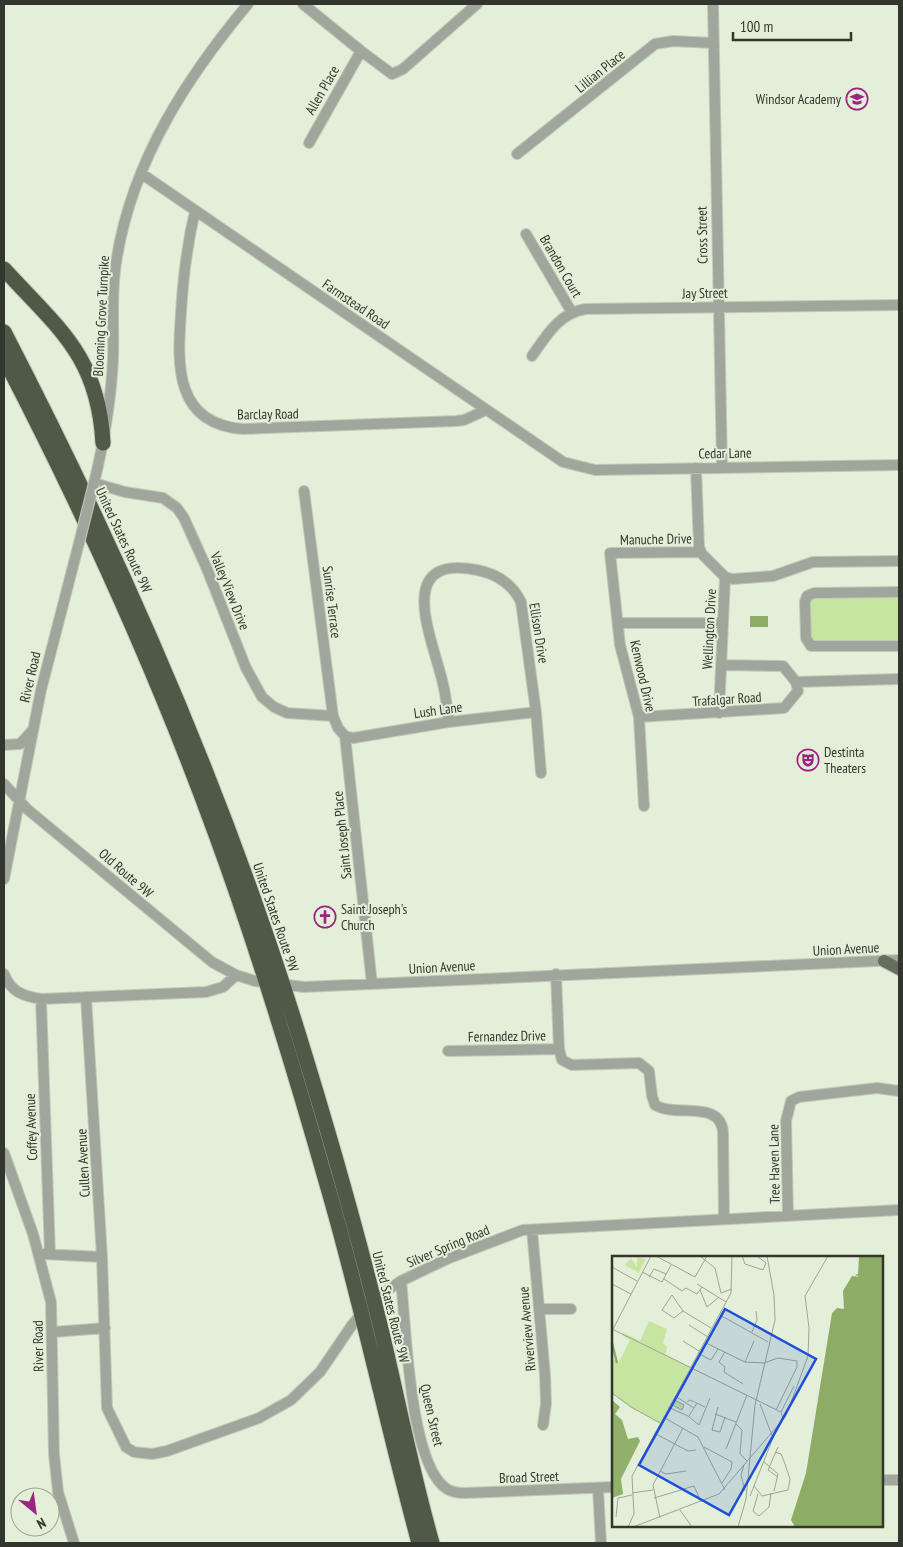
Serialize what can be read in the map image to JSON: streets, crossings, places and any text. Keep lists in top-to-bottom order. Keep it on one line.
{"streets":{"highway":["United States Route 9W"],"street":["Lillian Place","Allen Place","Cross Street","Brandon Court","Jay Street","Farmstead Road","Blooming Grove Turnpike","Barclay Road","Cedar Lane","Manuche Drive","Valley View Drive","Sunrise Terrace","Wellington Drive","Ellison Drive","Kenwood Drive","River Road","Trafalgar Road","Lush Lane","Saint Joseph Place","Old Route 9W","Union Avenue","Fernandez Drive","Coffey Avenue","Cullen Avenue","Tree Haven Lane","Silver Spring Road","Riverview Avenue","Queen Street","Broad Street"]},"crossings":[["Lillian Place","Cross Street"],["Cross Street","Jay Street"],["Cross Street","Cedar Lane"],["Brandon Court","Jay Street"],["Farmstead Road","Blooming Grove Turnpike"],["Farmstead Road","Barclay Road"],["Farmstead Road","Cedar Lane"],["Blooming Grove Turnpike","Valley View Drive"],["Blooming Grove Turnpike","River Road"],["Manuche Drive","Wellington Drive"],["Manuche Drive","Kenwood Drive"],["United States Route 9W","Union Avenue"],["United States Route 9W","Silver Spring Road"],["Valley View Drive","Sunrise Terrace"],["Valley View Drive","River Road"],["Valley View Drive","Saint Joseph Place"],["Sunrise Terrace","Saint Joseph Place"],["Wellington Drive","Trafalgar Road"],["Ellison Drive","Lush Lane"],["Kenwood Drive","Trafalgar Road"],["River Road","Old Route 9W"],["Lush Lane","Saint Joseph Place"],["Saint Joseph Place","Union Avenue"],["Old Route 9W","Union Avenue"],["Fernandez Drive","Silver Spring Road"],["Cullen Avenue","Silver Spring Road"],["Tree Haven Lane","Silver Spring Road"],["Silver Spring Road","Riverview Avenue"],["Silver Spring Road","Queen Street"],["Queen Street","Broad Street"]],"places":{"school or university":["Windsor Academy"],"theatre":["Destinta Theaters"],"church":["Saint Joseph's Church"]},"scale_bar":"100 m","north":"bottom right"}
